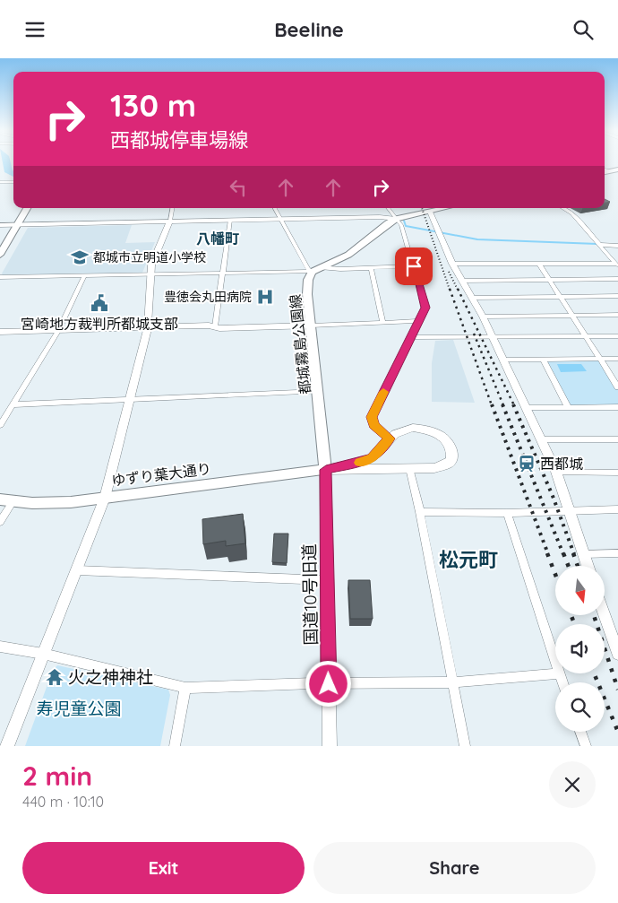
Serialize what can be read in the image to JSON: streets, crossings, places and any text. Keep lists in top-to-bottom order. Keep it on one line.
{"streets":{"main road":["都城霧島公園線","ゆずり葉大通り"],"street":["国道10号旧道"]},"crossings":[["都城霧島公園線","ゆずり葉大通り"],["都城霧島公園線","国道10号旧道"],["ゆずり葉大通り","国道10号旧道"]],"districts":["八幡町","松元町"],"parks":["寿児童公園"],"places":{"school or university":["都城市立明道小学校"],"hospital":["豊徳会丸田病院"],"public building":["宮崎地方裁判所都城支部"],"station":["西都城"],"temple":["火之神神社"]},"north":"bottom","page":{"header":"Beeline","turn":["130 m","西都城停車場線"],"heading":["2 min","440 m · 10:10"],"buttons":["Exit","Share"]}}
